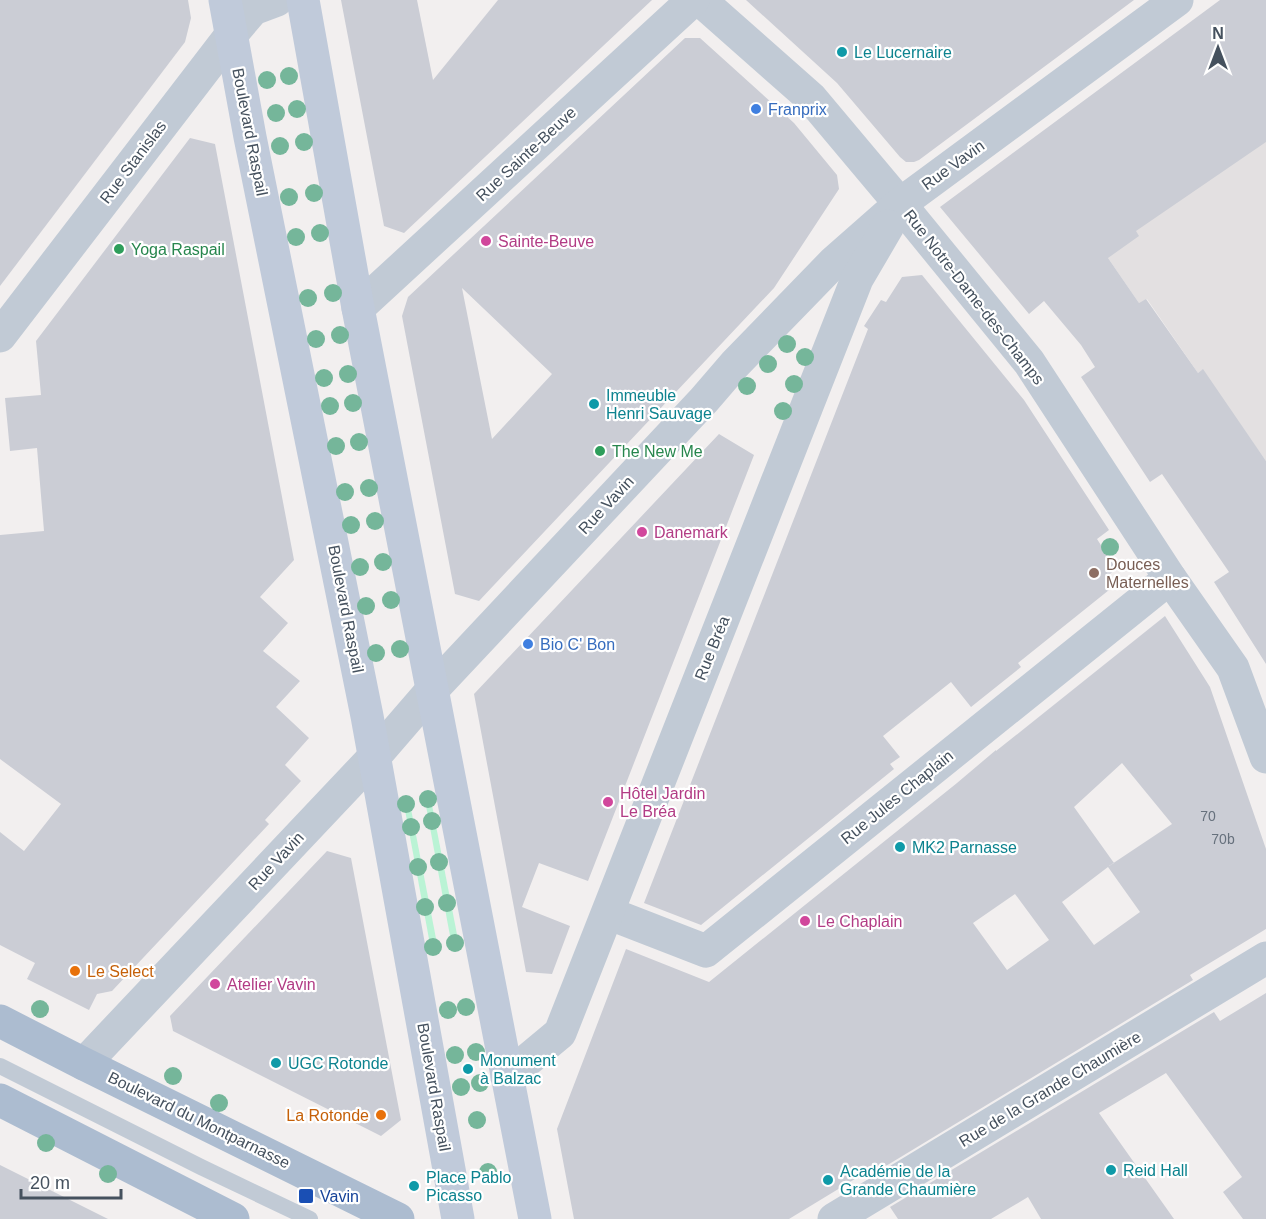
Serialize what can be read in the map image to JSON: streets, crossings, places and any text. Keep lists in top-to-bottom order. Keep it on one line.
{"streets":{"main road":["Boulevard Raspail","Boulevard du Montparnasse"],"street":["Rue Sainte-Beuve","Rue Stanislas","Rue Vavin","Rue Notre-Dame-des-Champs","Rue Bréa","Rue Jules Chaplain","Rue de la Grande Chaumière"]},"crossings":[["Boulevard Raspail","Rue Stanislas"],["Boulevard Raspail","Rue Vavin"],["Rue Vavin","Rue Notre-Dame-des-Champs"],["Rue Vavin","Rue Bréa"],["Rue Vavin","Boulevard du Montparnasse"],["Rue Notre-Dame-des-Champs","Rue Bréa"],["Rue Notre-Dame-des-Champs","Rue Jules Chaplain"],["Rue Bréa","Rue Jules Chaplain"]],"places":{"other":["Le Lucernaire","Franprix","Sainte-Beuve","Yoga Raspail","Immeuble Henri Sauvage","The New Me","Danemark","Douces Maternelles","Bio C' Bon","Hôtel Jardin Le Bréa","MK2 Parnasse","Le Chaplain","Le Select","Atelier Vavin","UGC Rotonde","Monument à Balzac","La Rotonde","Reid Hall","Académie de la Grande Chaumière","Place Pablo Picasso"],"transit":["Vavin"]},"house_numbers":["70","70b"],"scale_bar":"20 m","north":"top"}
